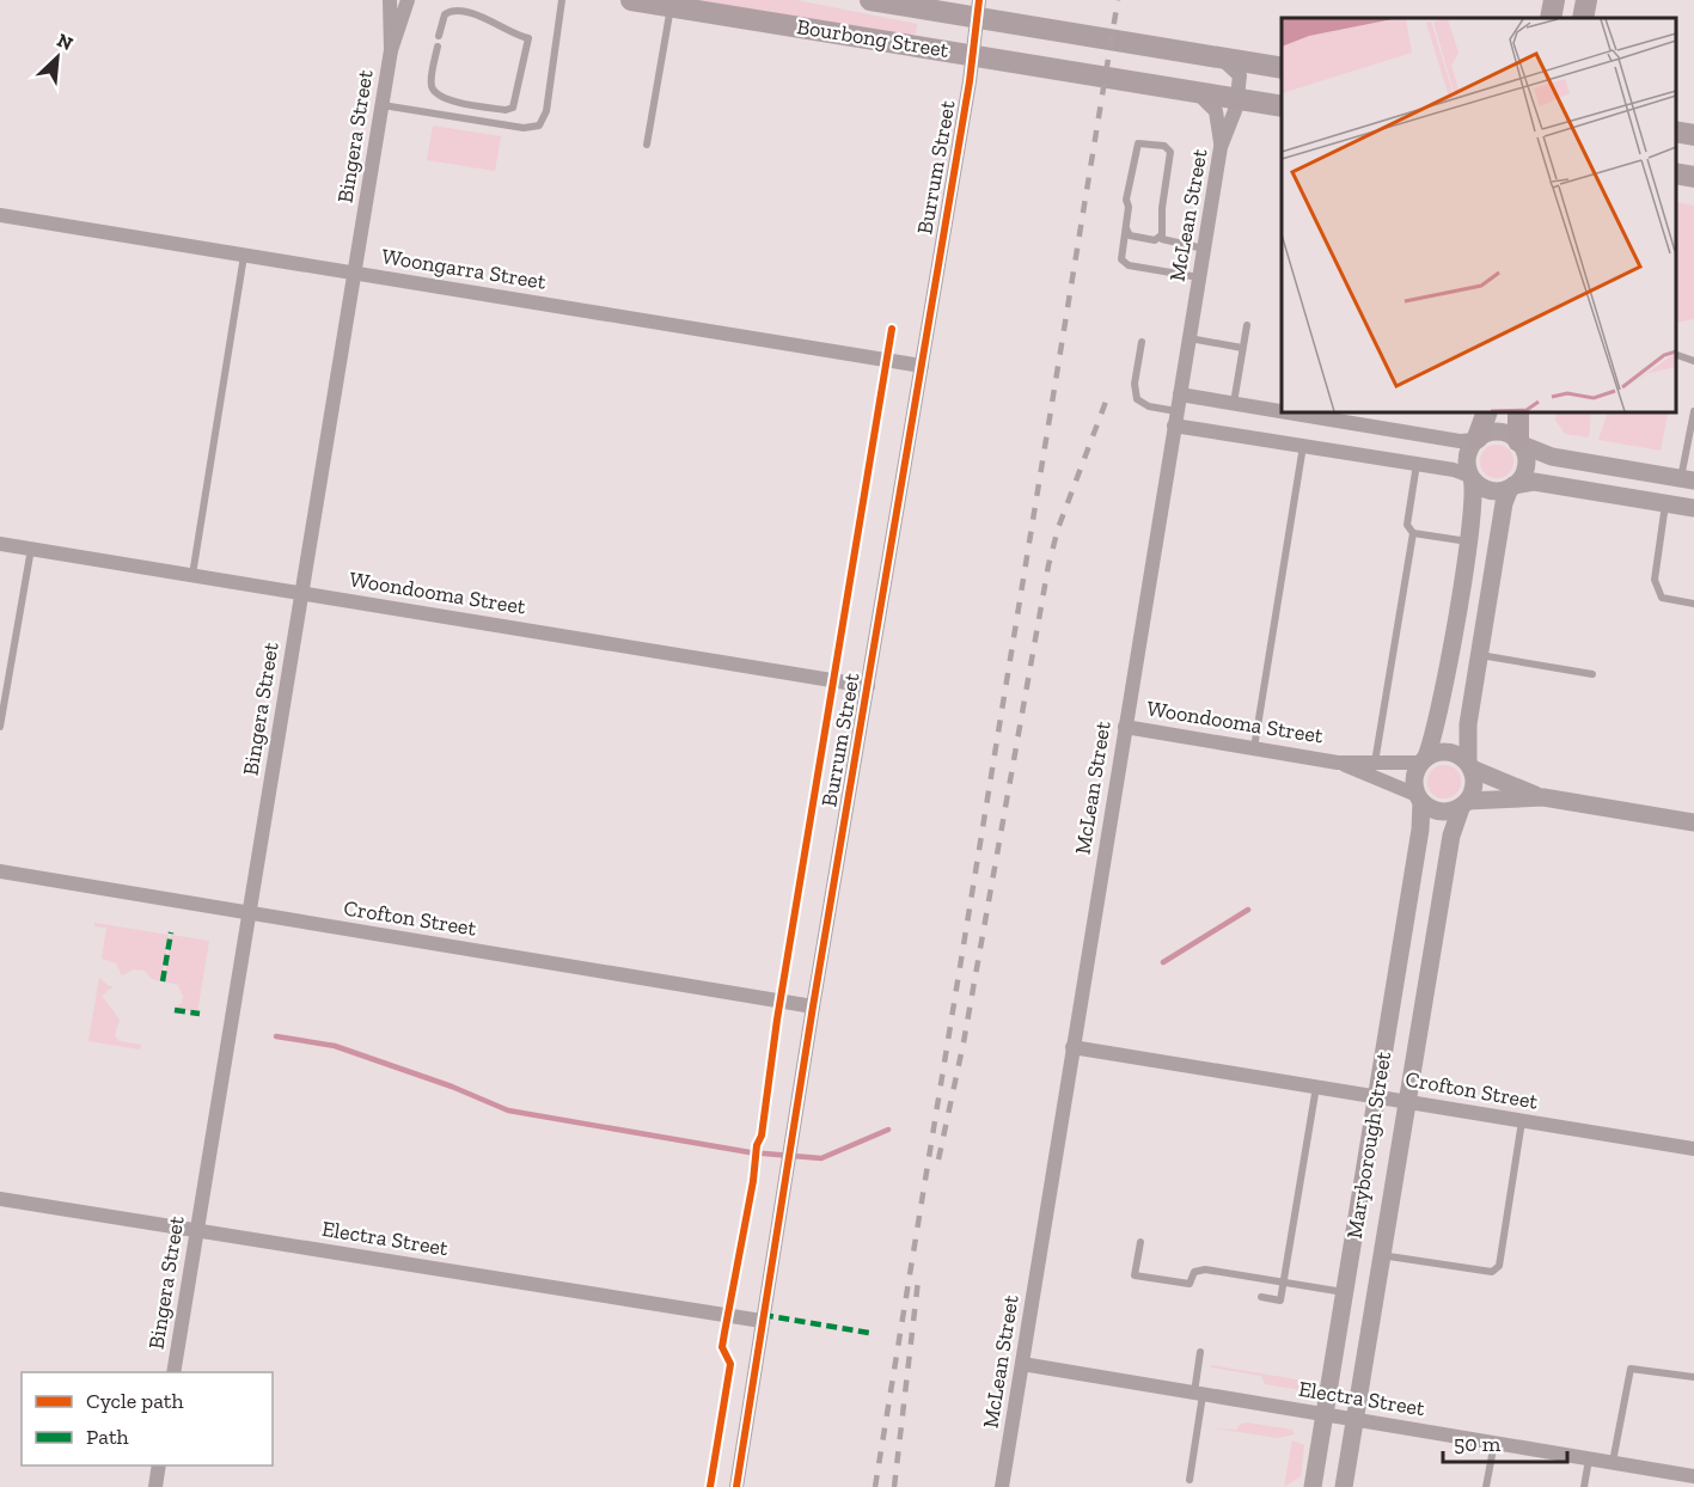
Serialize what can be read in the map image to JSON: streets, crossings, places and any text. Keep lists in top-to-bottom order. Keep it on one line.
{"streets":{"main road":["Bourbong Street"],"street":["Bingera Street","Burrum Street","McLean Street","Woongarra Street","Woondooma Street","Crofton Street","Maryborough Street","Electra Street"]},"crossings":[["Bourbong Street","Burrum Street"],["Bourbong Street","McLean Street"],["Bingera Street","Woongarra Street"],["Bingera Street","Woondooma Street"],["Bingera Street","Crofton Street"],["Bingera Street","Electra Street"],["Burrum Street","Woongarra Street"],["Burrum Street","Woondooma Street"],["Burrum Street","Crofton Street"],["Burrum Street","Electra Street"],["McLean Street","Woondooma Street"],["McLean Street","Crofton Street"],["McLean Street","Electra Street"],["Woondooma Street","Maryborough Street"],["Crofton Street","Maryborough Street"],["Maryborough Street","Electra Street"]],"legend":["Cycle path","Path"],"scale_bar":"50 m","north":"top right"}
